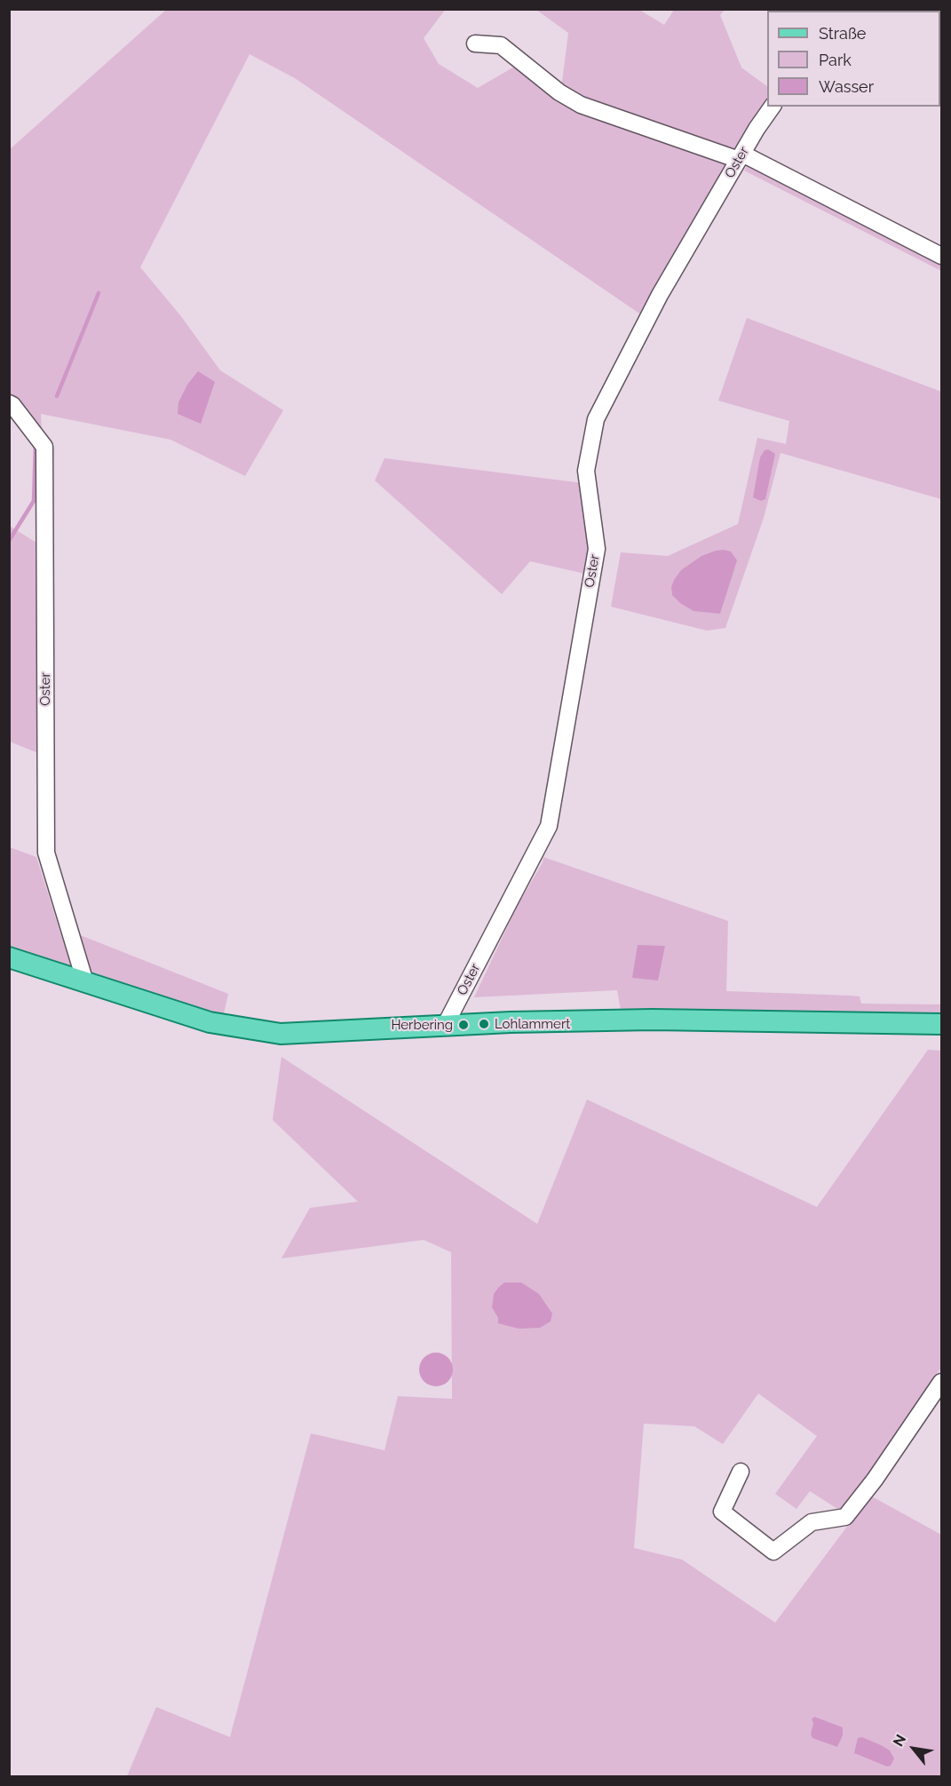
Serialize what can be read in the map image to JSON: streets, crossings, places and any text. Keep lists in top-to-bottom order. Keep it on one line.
{"streets":{"street":["Oster"]},"places":["Lohlammert","Herbering"],"legend":["Straße","Park","Wasser"],"north":"top left"}
